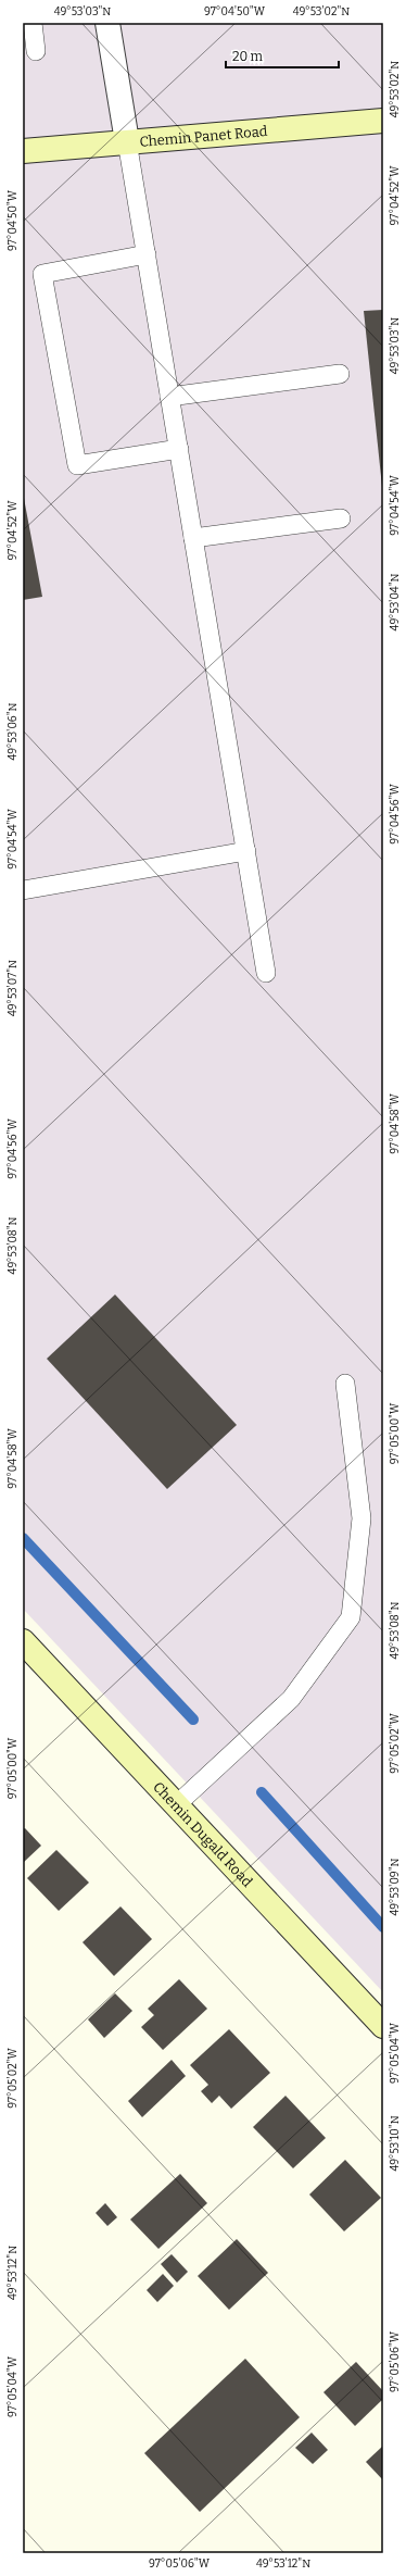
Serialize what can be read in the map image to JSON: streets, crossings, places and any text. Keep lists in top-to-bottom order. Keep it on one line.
{"streets":{"street":["Chemin Panet Road","Chemin Dugald Road"]},"scale_bar":"20 m","coordinates":["49°53'03\"N","97°04'50\"W","49°53'02\"N","97°04'52\"W","97°04'54\"W","49°53'04\"N","49°53'06\"N","97°04'56\"W","49°53'07\"N","97°04'58\"W","49°53'08\"N","97°05'00\"W","97°05'02\"W","49°53'09\"N","97°05'04\"W","49°53'10\"N","49°53'12\"N","97°05'06\"W"]}
